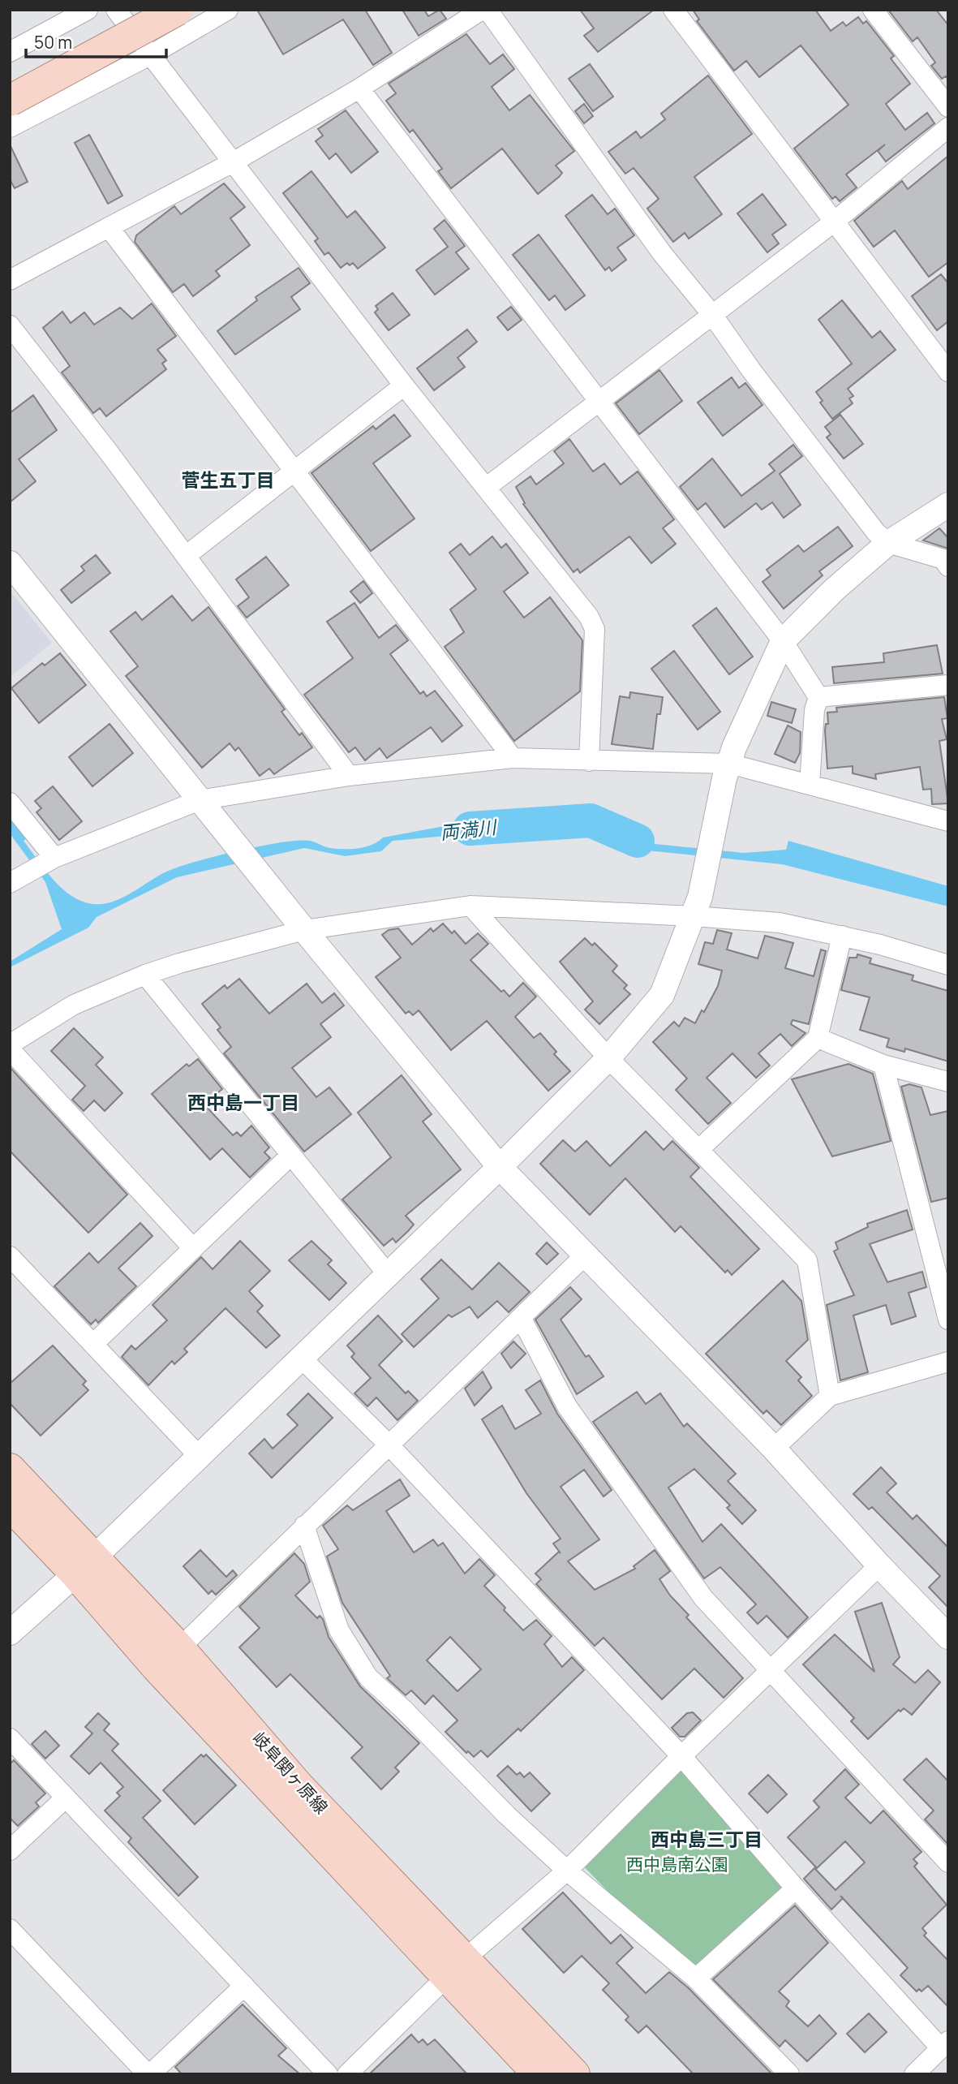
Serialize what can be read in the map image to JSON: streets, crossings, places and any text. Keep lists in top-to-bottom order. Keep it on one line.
{"streets":{"main road":["岐阜関ヶ原線"]},"districts":["菅生五丁目","西中島一丁目","西中島三丁目"],"water":["両満川"],"parks":["西中島南公園"],"scale_bar":"50 m"}
